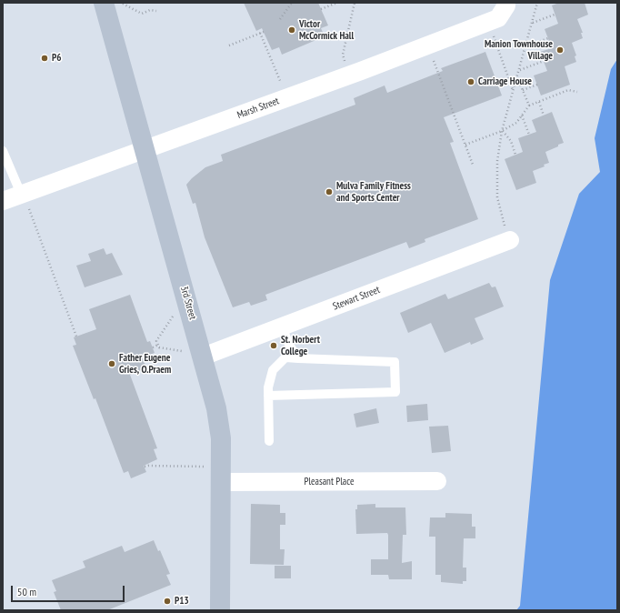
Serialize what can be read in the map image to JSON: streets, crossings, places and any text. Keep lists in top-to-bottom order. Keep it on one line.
{"streets":{"main road":["3rd Street"],"street":["Marsh Street","Stewart Street","Pleasant Place"]},"crossings":[["Marsh Street","3rd Street"],["Stewart Street","3rd Street"],["3rd Street","Pleasant Place"]],"places":["Victor McCormick Hall","Manion Townhouse Village","P6","Carriage House","Mulva Family Fitness and Sports Center","St. Norbert College","Father Eugene Gries, O.Praem","P13"],"scale_bar":"50 m"}
